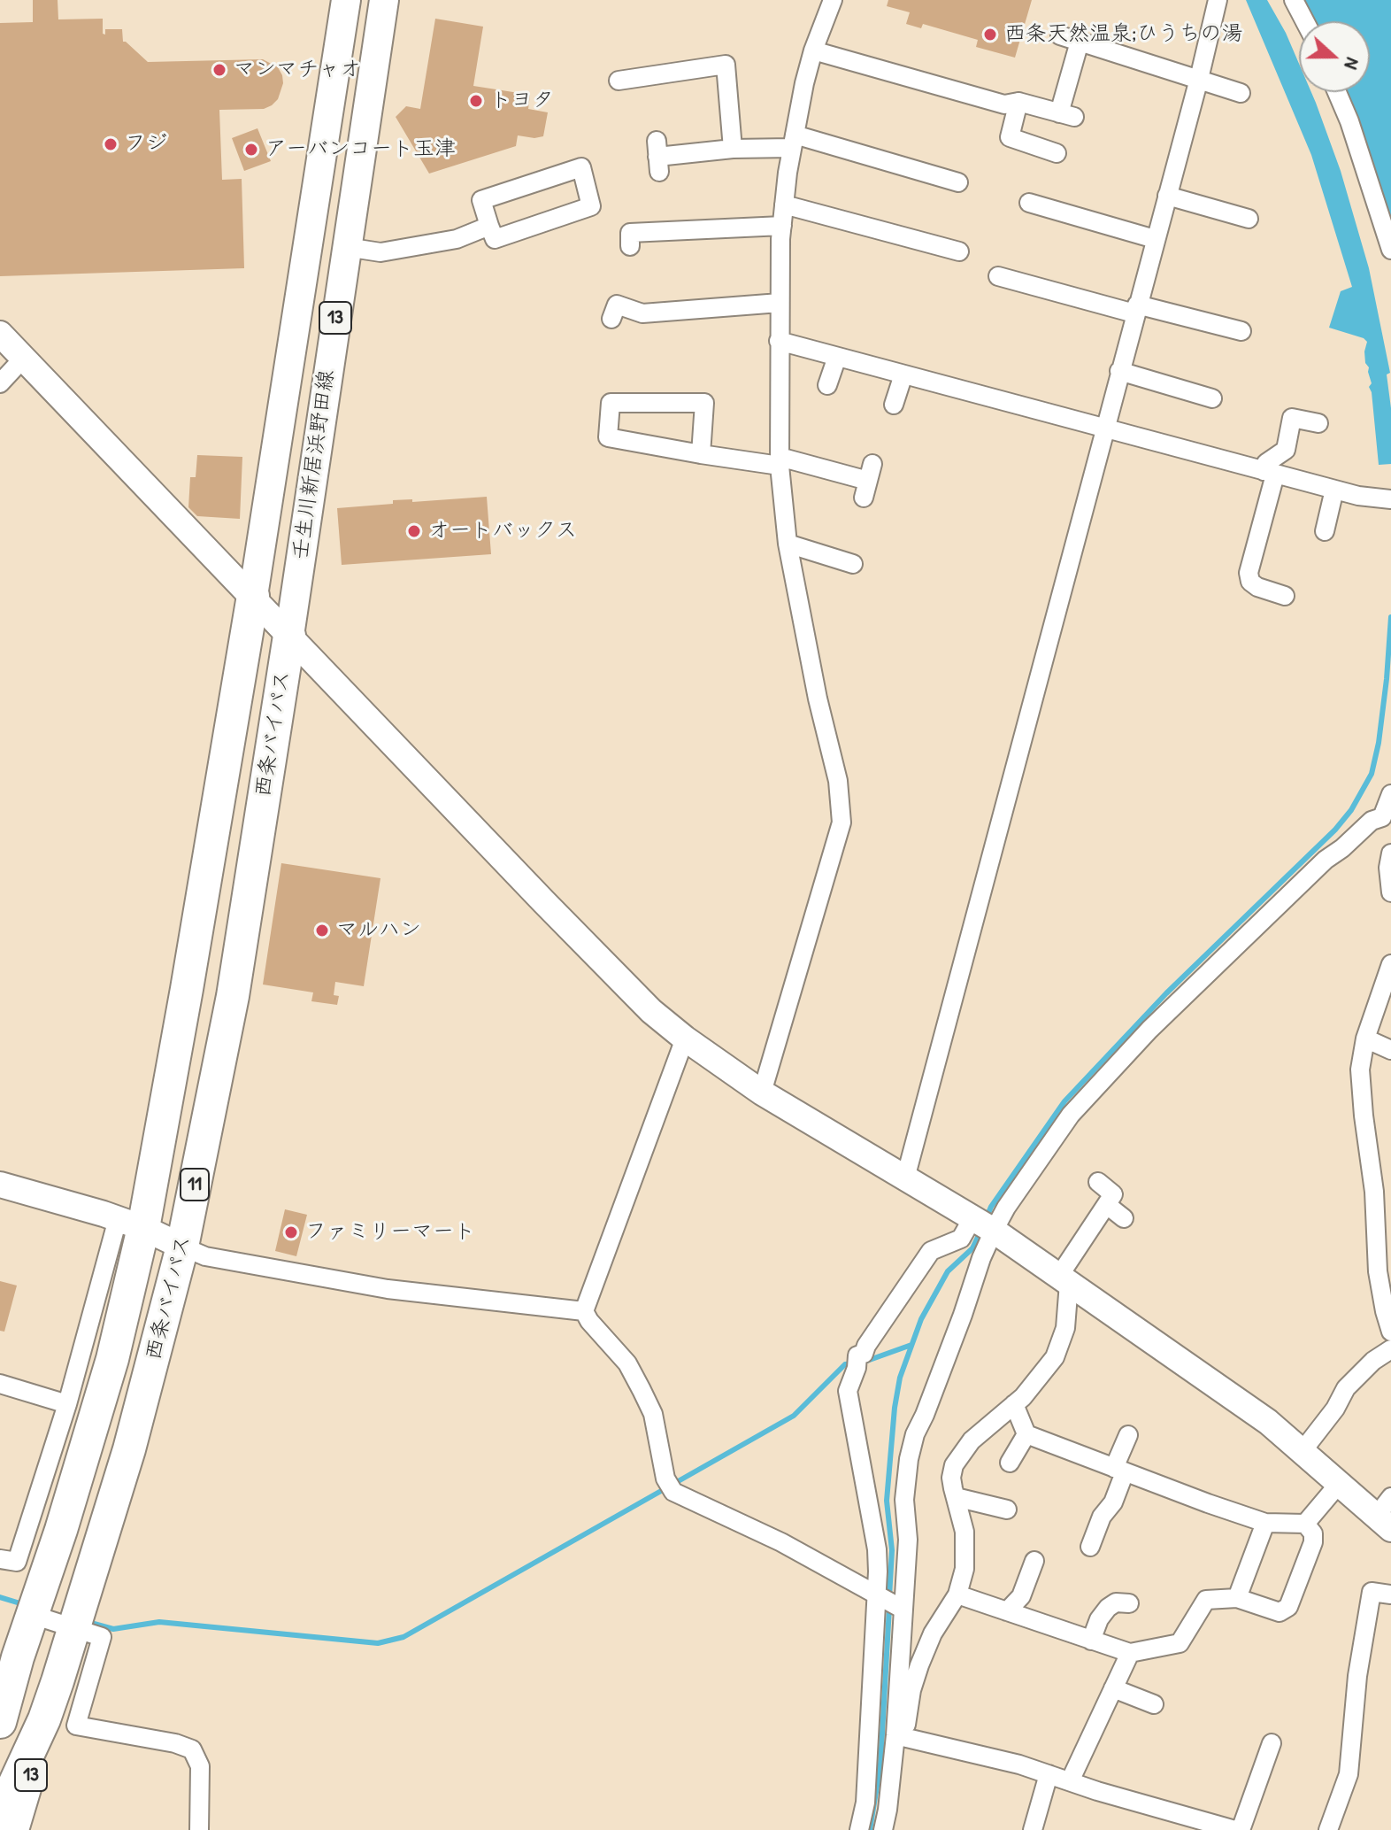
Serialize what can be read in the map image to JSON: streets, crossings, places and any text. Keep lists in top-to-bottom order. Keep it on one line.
{"streets":{"highway":["西条バイパス","11"],"main road":["13","壬生川新居浜野田線"]},"crossings":[["13","西条バイパス"],["壬生川新居浜野田線","西条バイパス"],["西条バイパス","11"]],"places":["西条天然温泉;ひうちの湯","マンマチャオ","トヨタ","フジ","アーバンコート玉津","オートバックス","マルハン","ファミリーマート"],"north":"right"}
